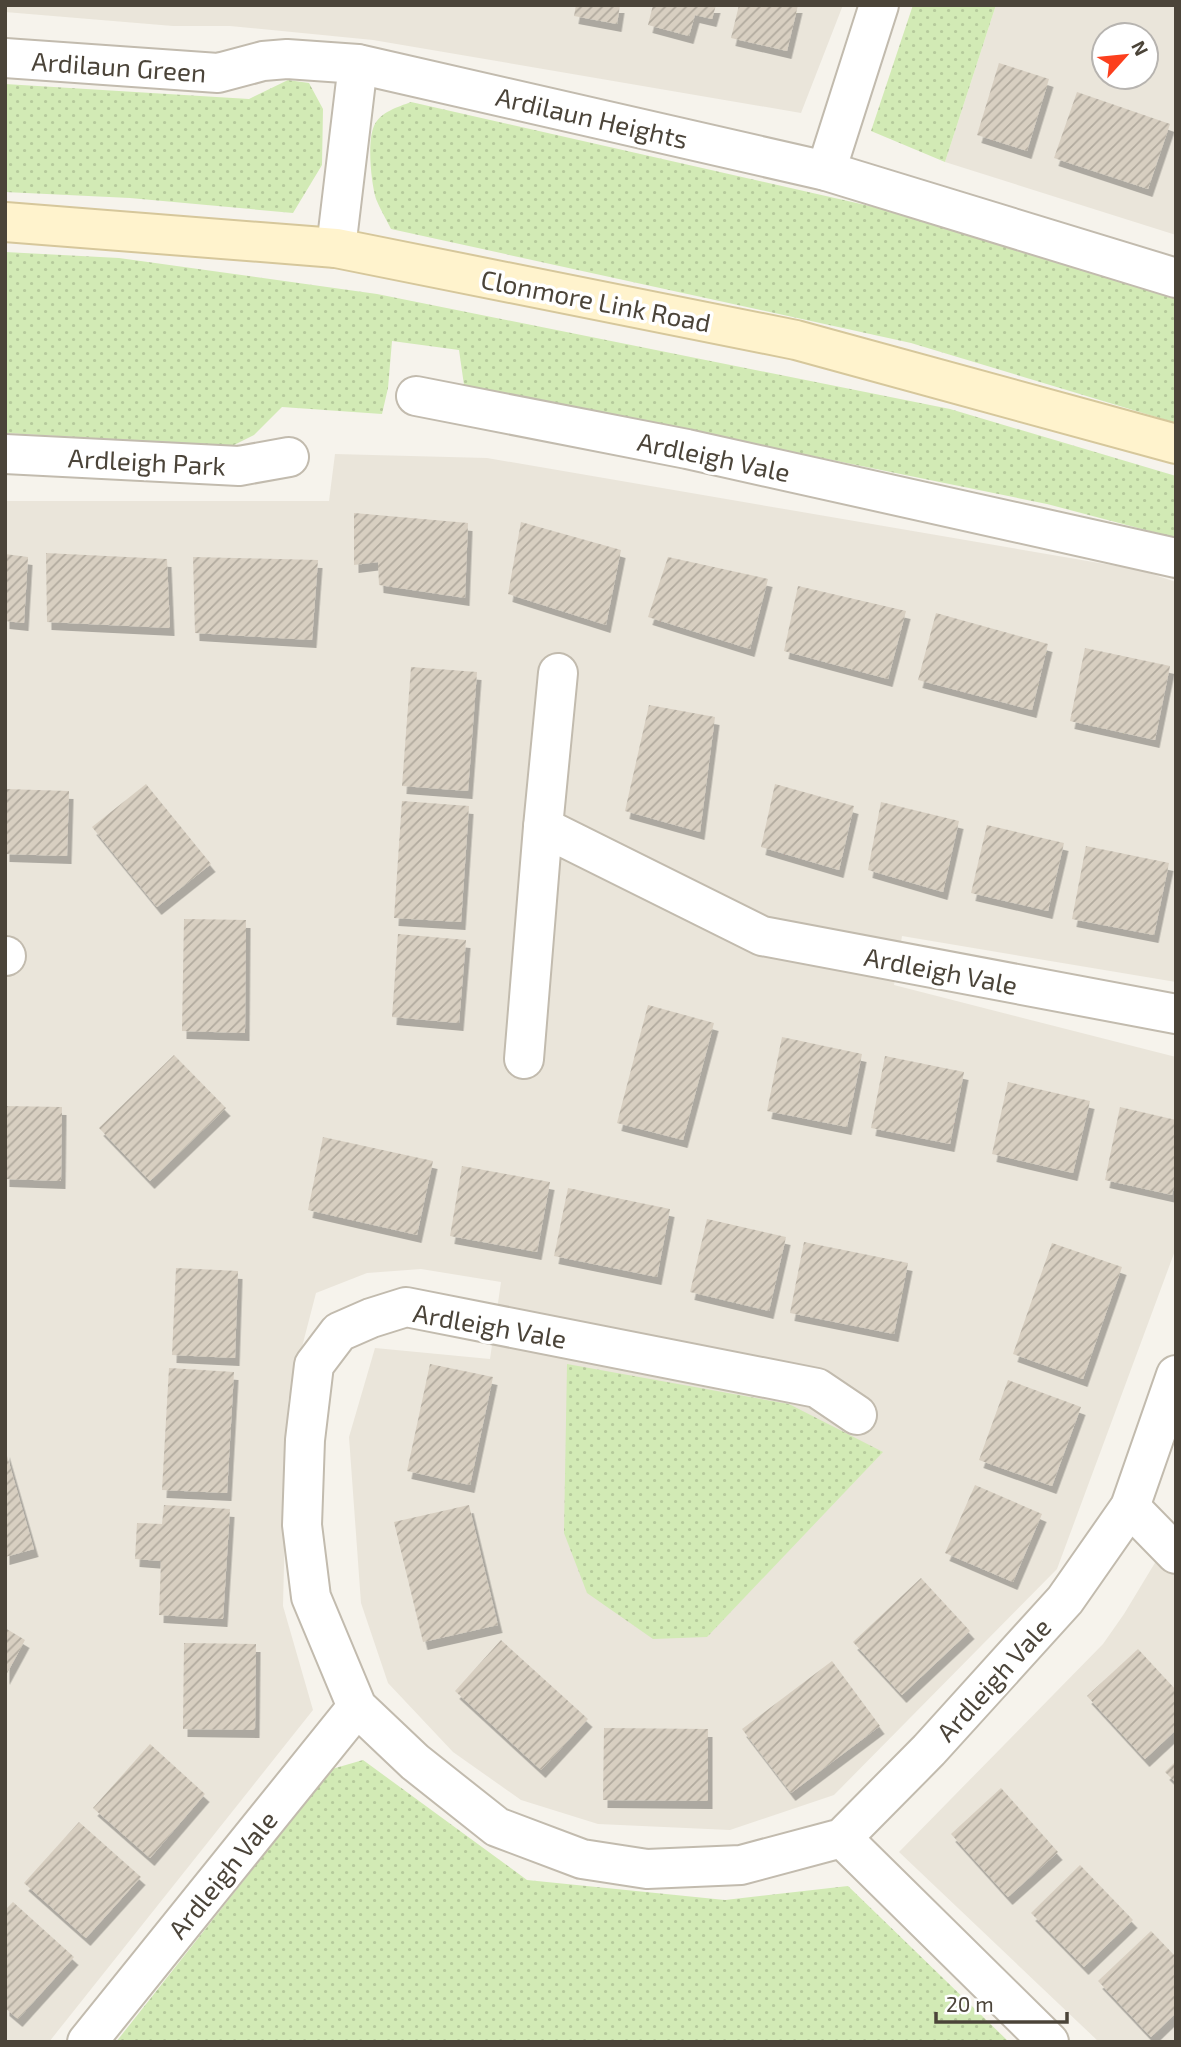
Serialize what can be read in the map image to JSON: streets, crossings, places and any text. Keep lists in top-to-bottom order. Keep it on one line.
{"streets":{"main road":["Clonmore Link Road"],"street":["Ardilaun Green","Ardilaun Heights","Ardleigh Vale","Ardleigh Park"]},"crossings":[["Ardilaun Green","Ardilaun Heights"]],"scale_bar":"20 m","north":"top right"}
